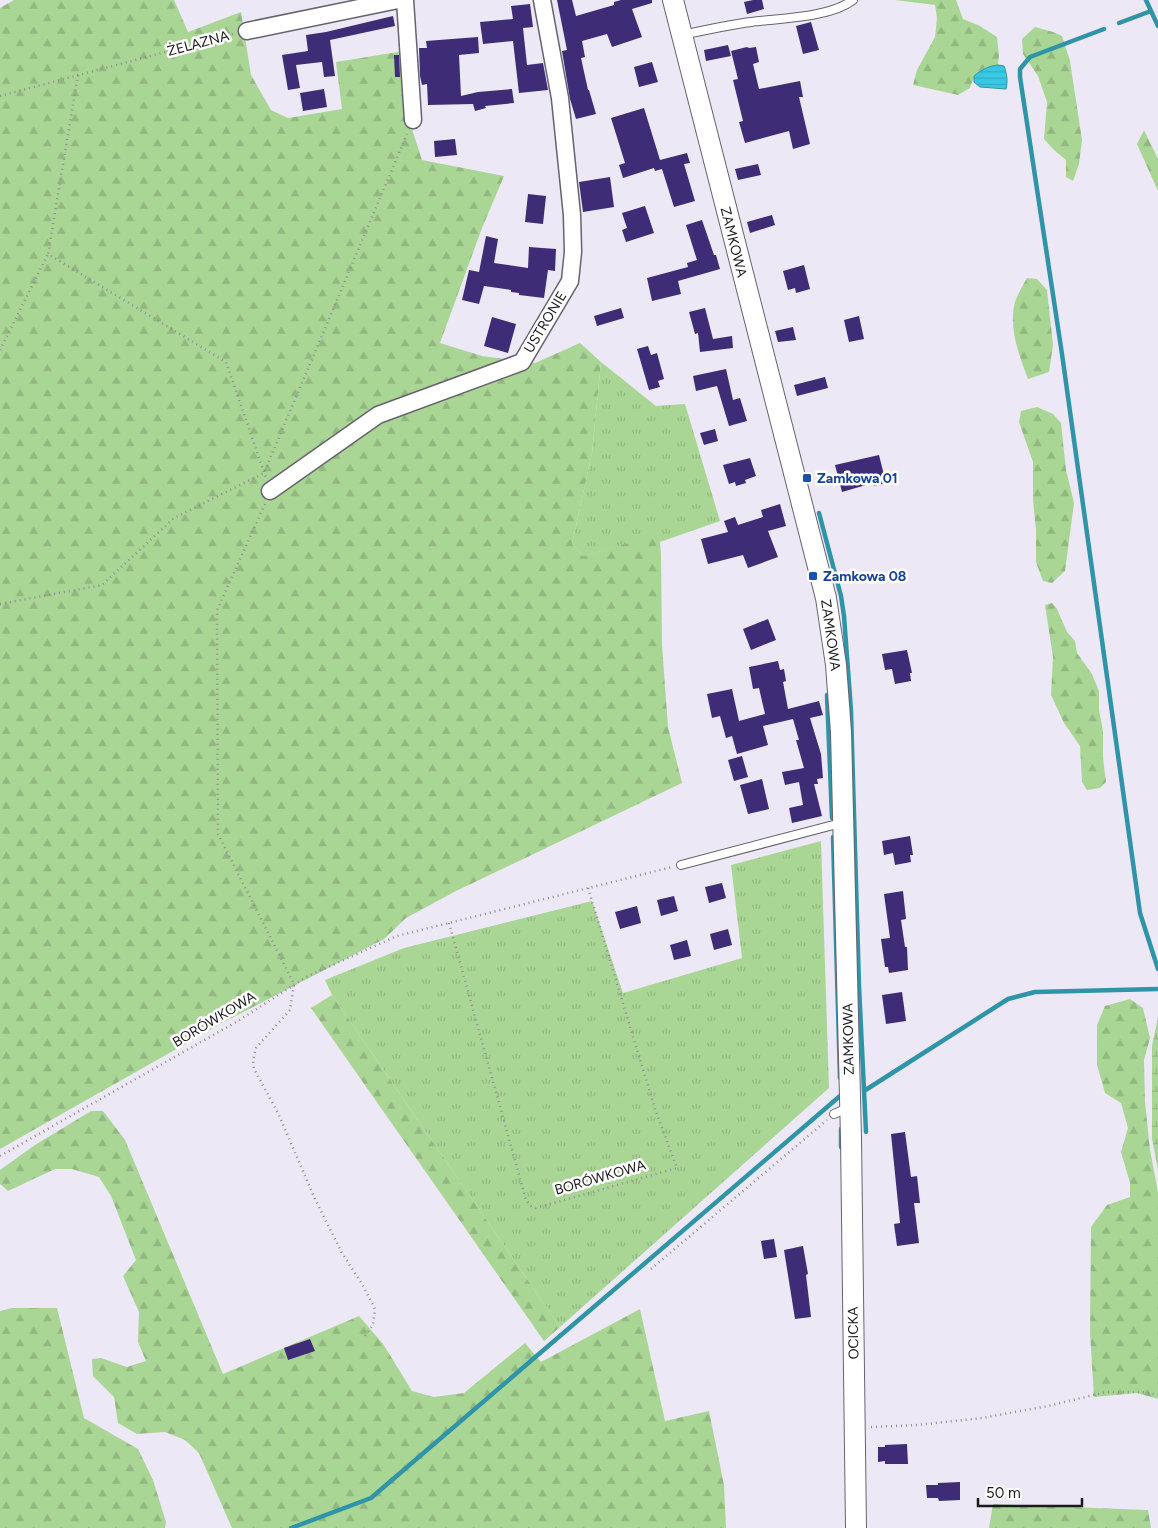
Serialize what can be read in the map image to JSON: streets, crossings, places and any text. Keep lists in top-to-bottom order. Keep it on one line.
{"streets":{"street":["ŻELAZNA","ZAMKOWA","USTRONIE","OCICKA"],"path":["BORÓWKOWA"]},"crossings":[["ZAMKOWA","OCICKA"]],"places":{"transit":["Zamkowa 01","Zamkowa 08"]},"scale_bar":"50 m"}
